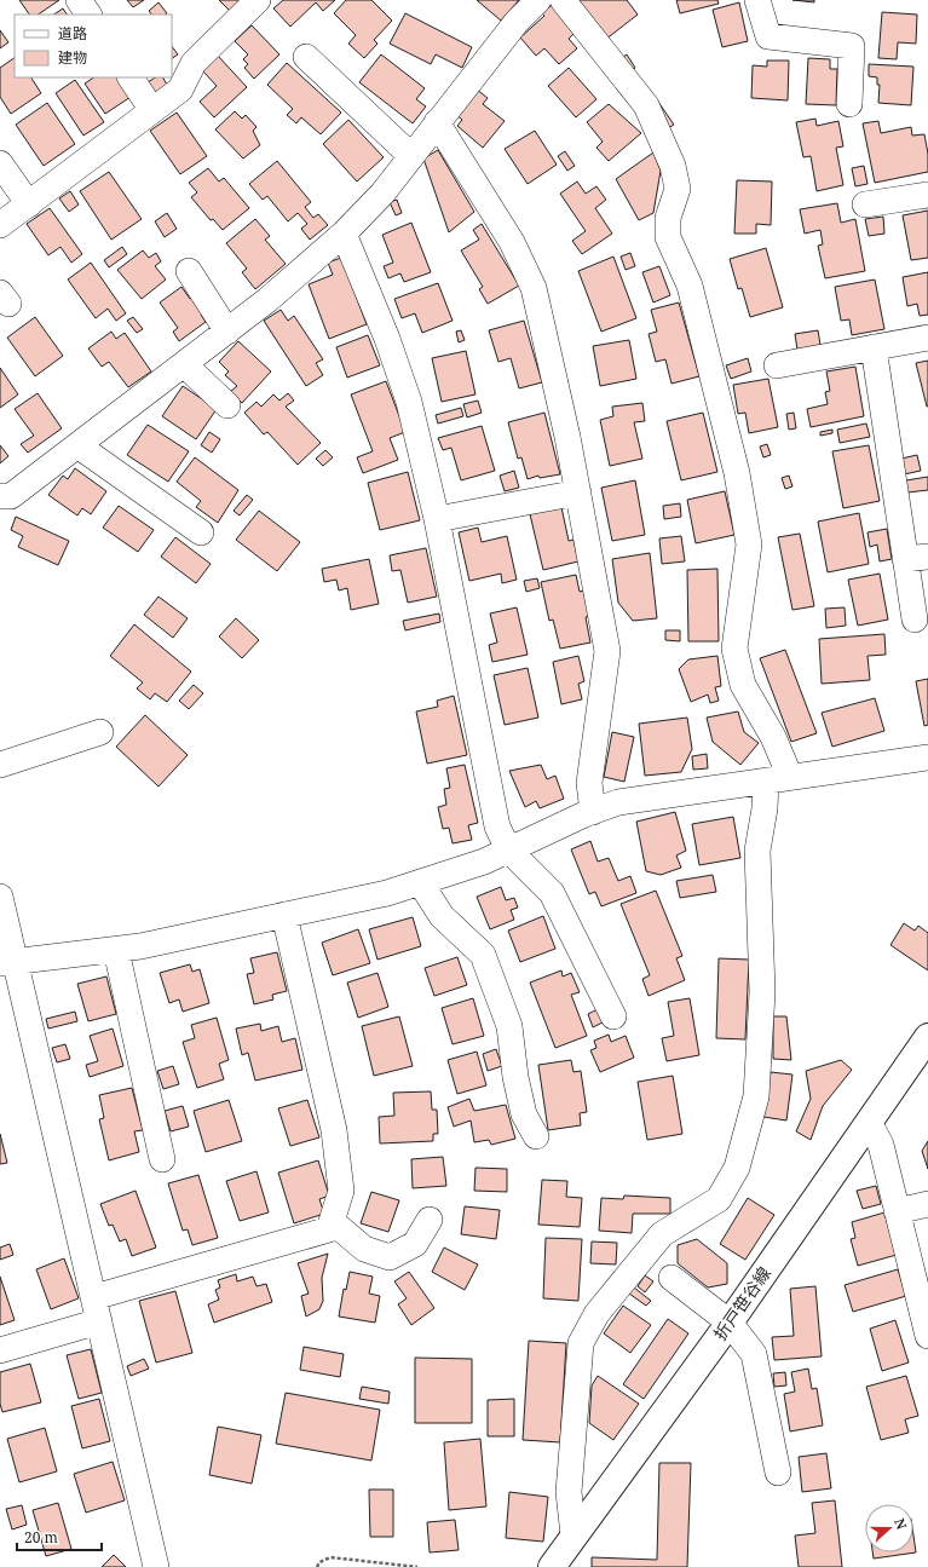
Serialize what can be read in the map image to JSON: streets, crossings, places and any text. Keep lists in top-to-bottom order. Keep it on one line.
{"streets":{"main road":["折戸笹谷線"]},"legend":["道路","建物"],"scale_bar":"20 m","north":"right"}
